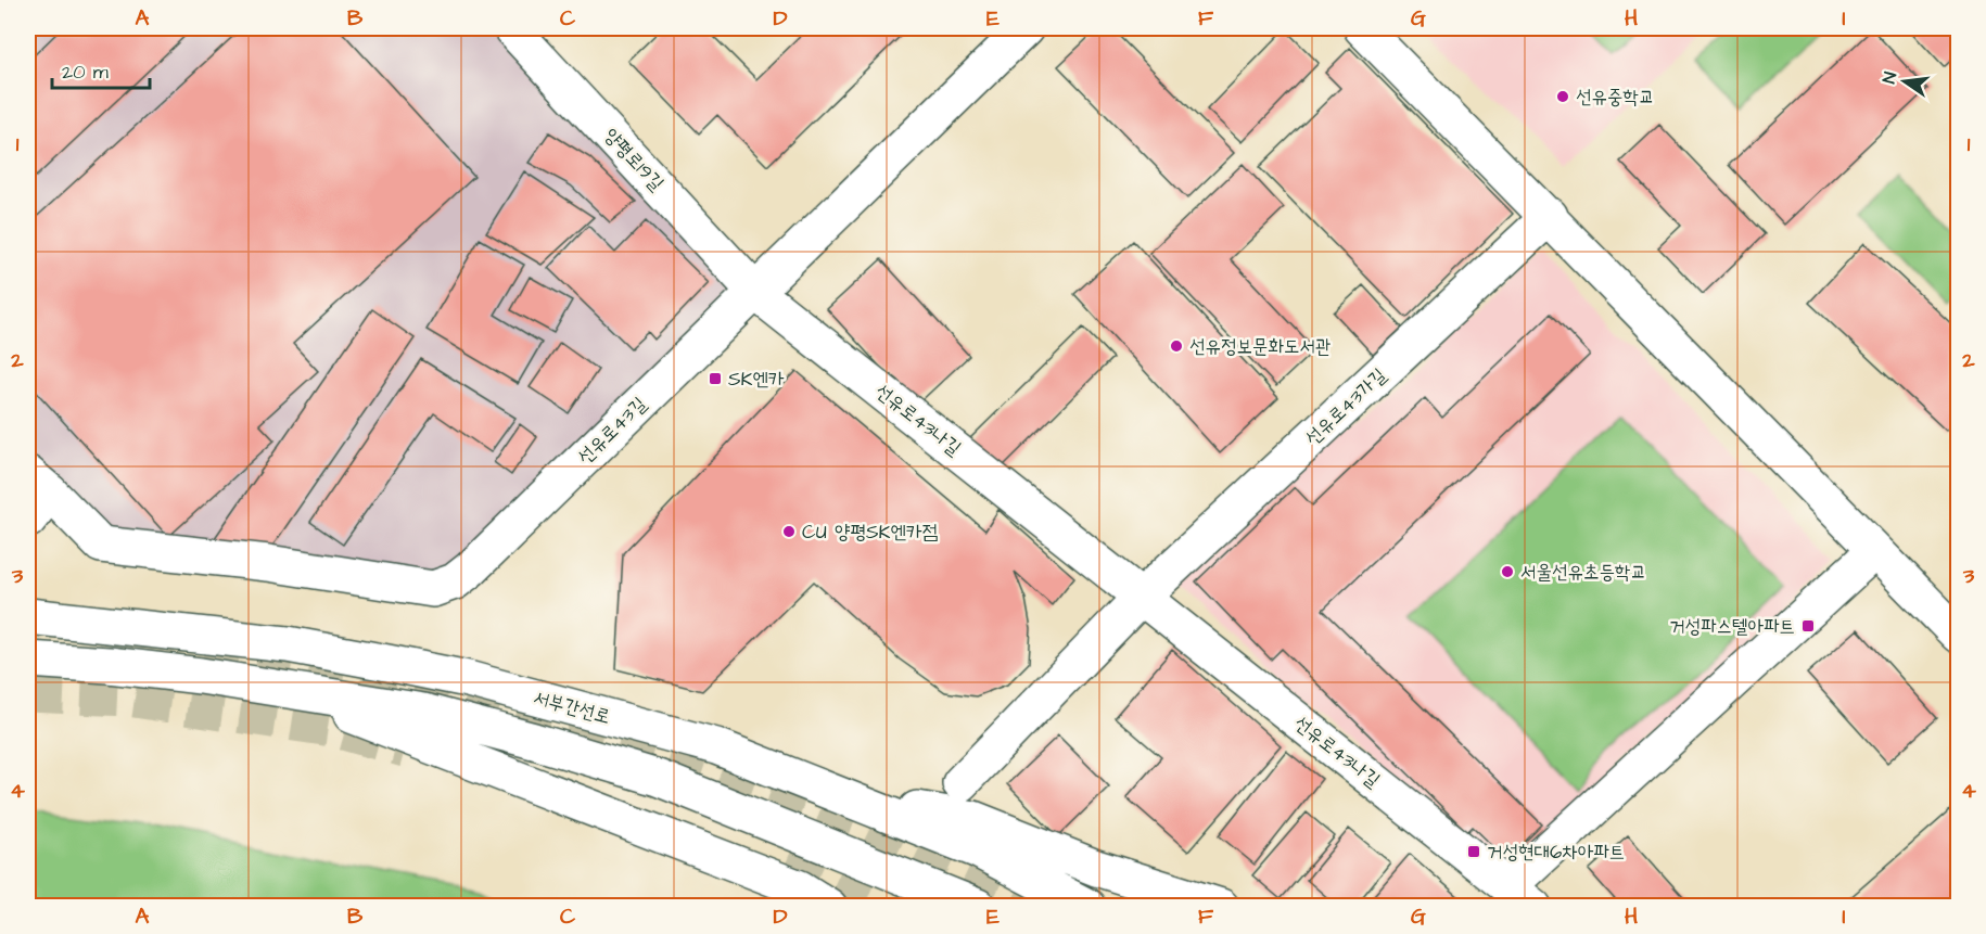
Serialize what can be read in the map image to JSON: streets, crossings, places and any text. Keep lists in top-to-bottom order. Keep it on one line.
{"streets":{"street":["양평로19길","선유로43가길","선유로43나길","선유로43길","서부간선로"]},"crossings":[["양평로19길","선유로43나길"],["양평로19길","선유로43길"],["선유로43가길","선유로43나길"],["선유로43나길","선유로43길"]],"places":{"other":["선유중학교","선유정보문화도서관","CU 양평SK엔카점","서울선유초등학교"],"transit":["SK엔카","거성파스텔아파트","거성현대6차아파트"]},"scale_bar":"20 m","north":"left","grid":{"columns":["A","B","C","D","E","F","G","H","I"],"rows":["1","2","3","4"]}}
